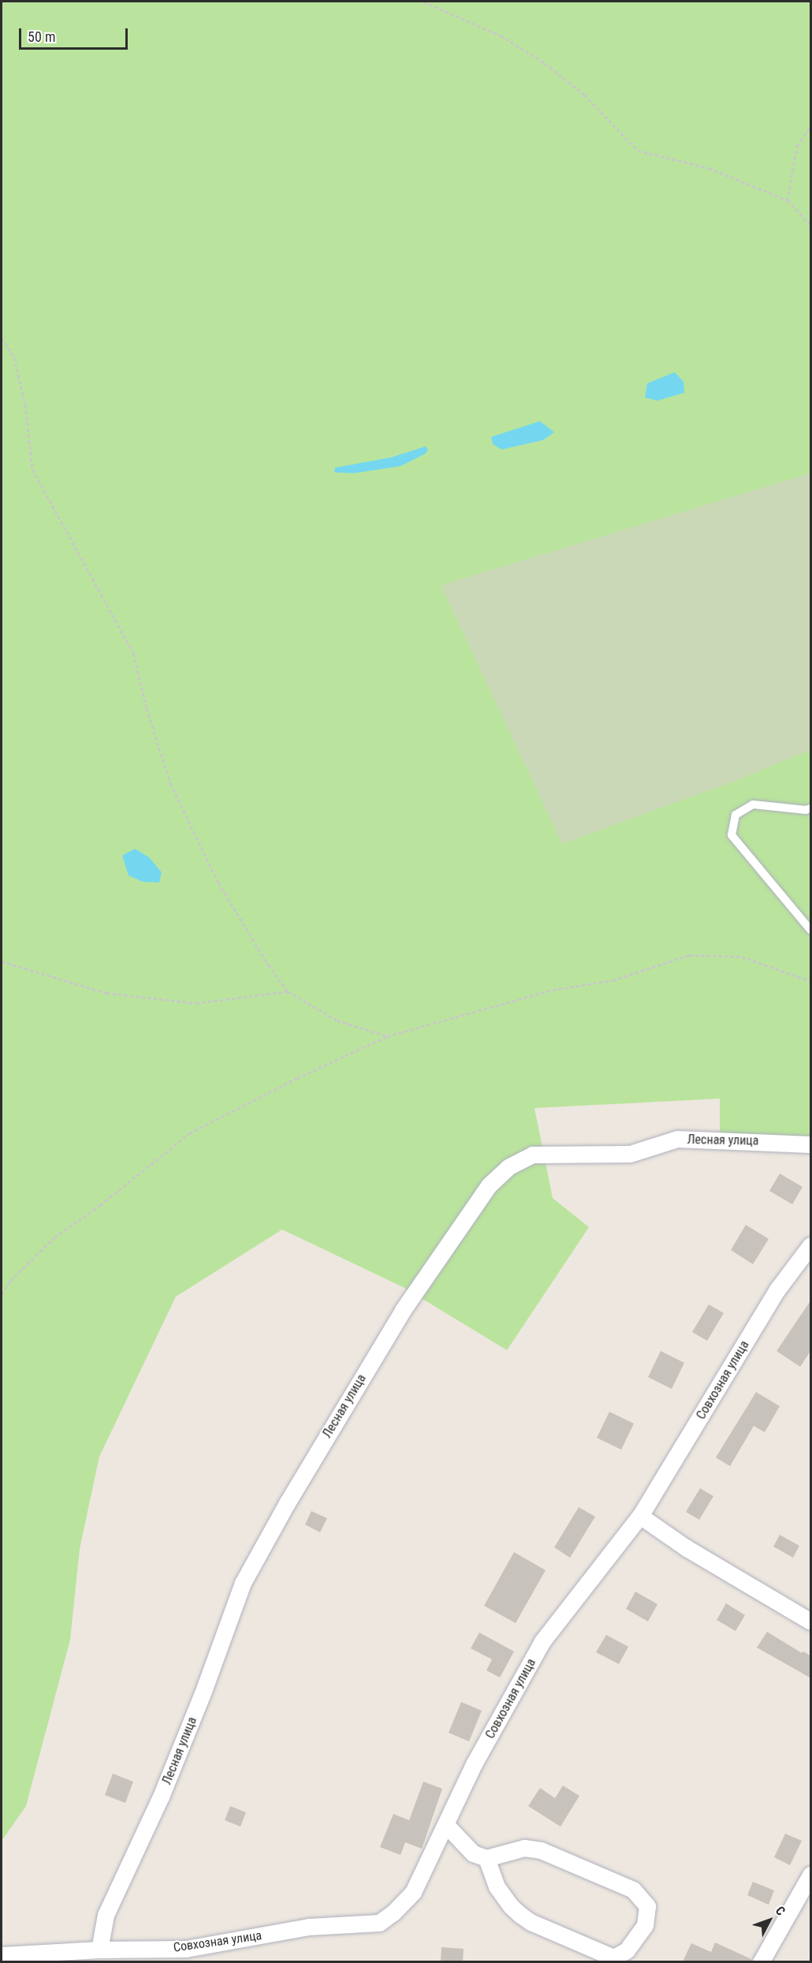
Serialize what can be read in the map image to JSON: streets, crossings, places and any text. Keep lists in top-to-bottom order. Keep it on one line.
{"streets":{"street":["Лесная улица","Совхозная улица"]},"crossings":[["Лесная улица","Совхозная улица"]],"scale_bar":"50 m","north":"top right"}
